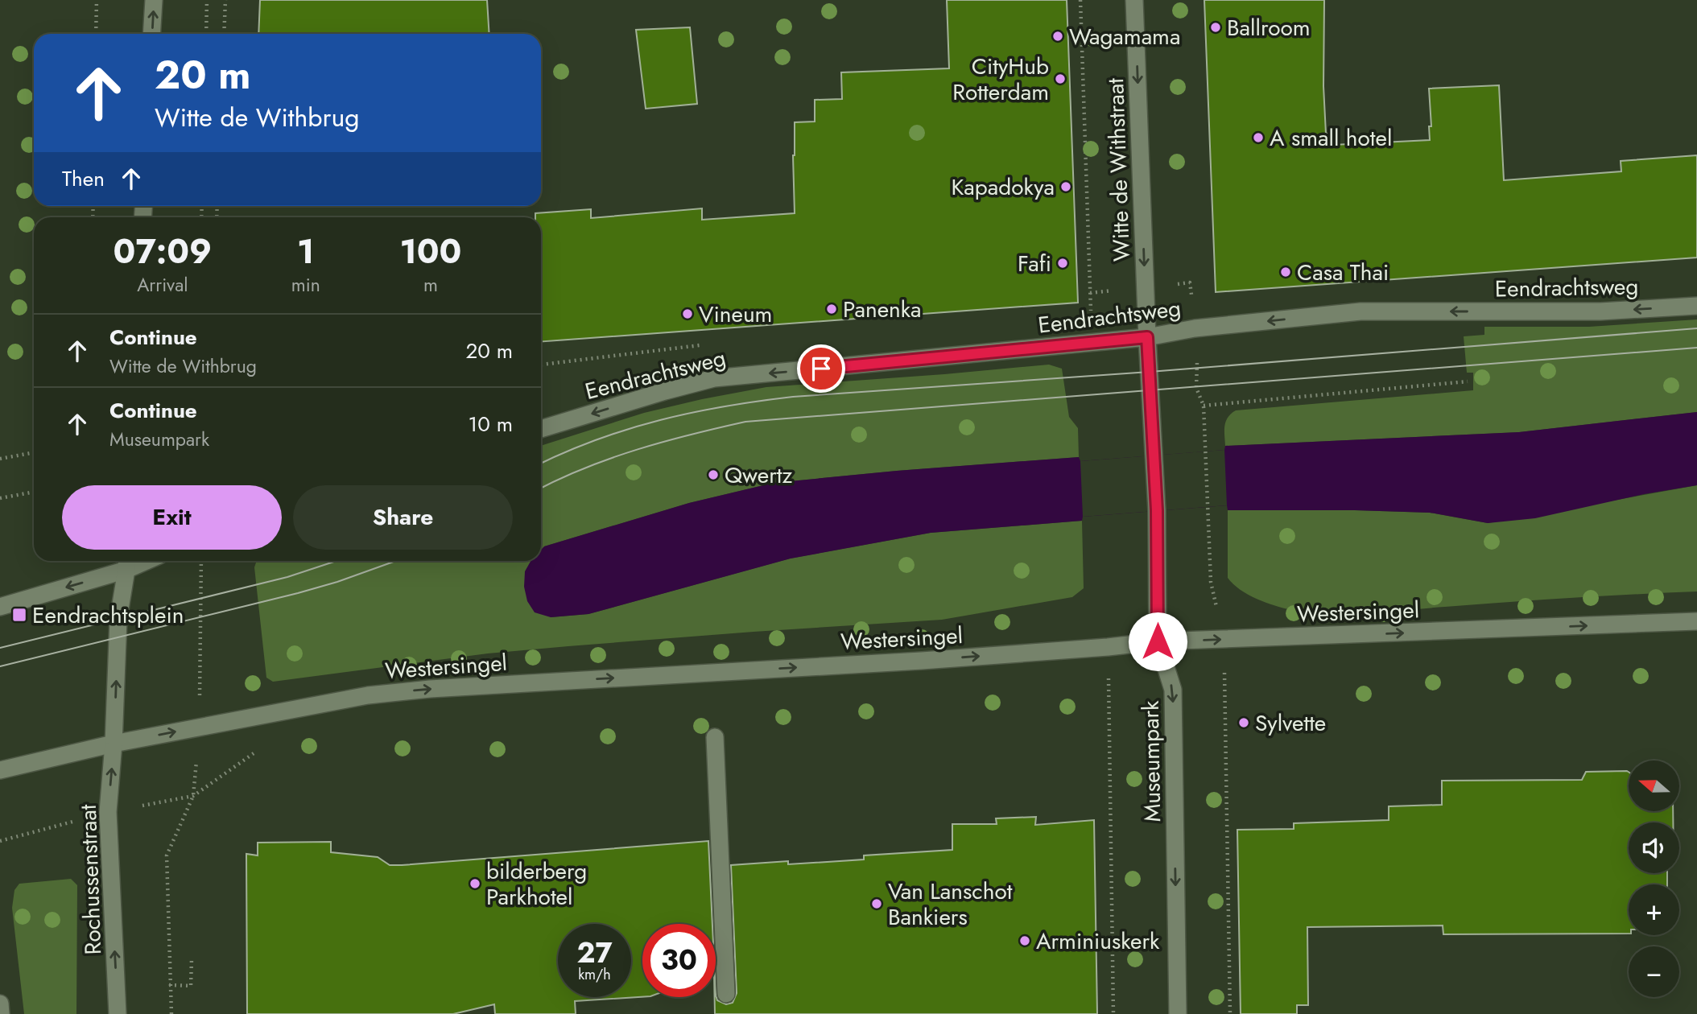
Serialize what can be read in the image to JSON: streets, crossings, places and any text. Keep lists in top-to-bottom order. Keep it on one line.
{"streets":{"street":["Witte de Withstraat","Eendrachtsweg","Westersingel","Museumpark","Rochussenstraat"]},"crossings":[["Witte de Withstraat","Eendrachtsweg"],["Witte de Withstraat","Museumpark"],["Eendrachtsweg","Museumpark"],["Westersingel","Museumpark"],["Westersingel","Rochussenstraat"]],"one_way":["Witte de Withstraat","Eendrachtsweg","Westersingel","Museumpark","Rochussenstraat"],"places":{"other":["Ballroom","Wagamama","CityHub Rotterdam","A small hotel","Kapadokya","Fafi","Casa Thai","Panenka","Vineum","Qwertz","Sylvette","bilderberg Parkhotel","Van Lanschot Bankiers","Arminiuskerk"],"transit":["Eendrachtsplein"]},"north":"left","page":{"turn":["20 m","Witte de Withbrug"],"then":"Then","eta":["07:09","Arrival","1","min","100","m"],"list":[{"name":"Continue","note":"Witte de Withbrug","value":"20 m"},{"name":"Continue","note":"Museumpark","value":"10 m"}],"buttons":["Exit","Share"],"map_buttons":["+","−"],"speed":"27 km/h","limit":"30"}}
